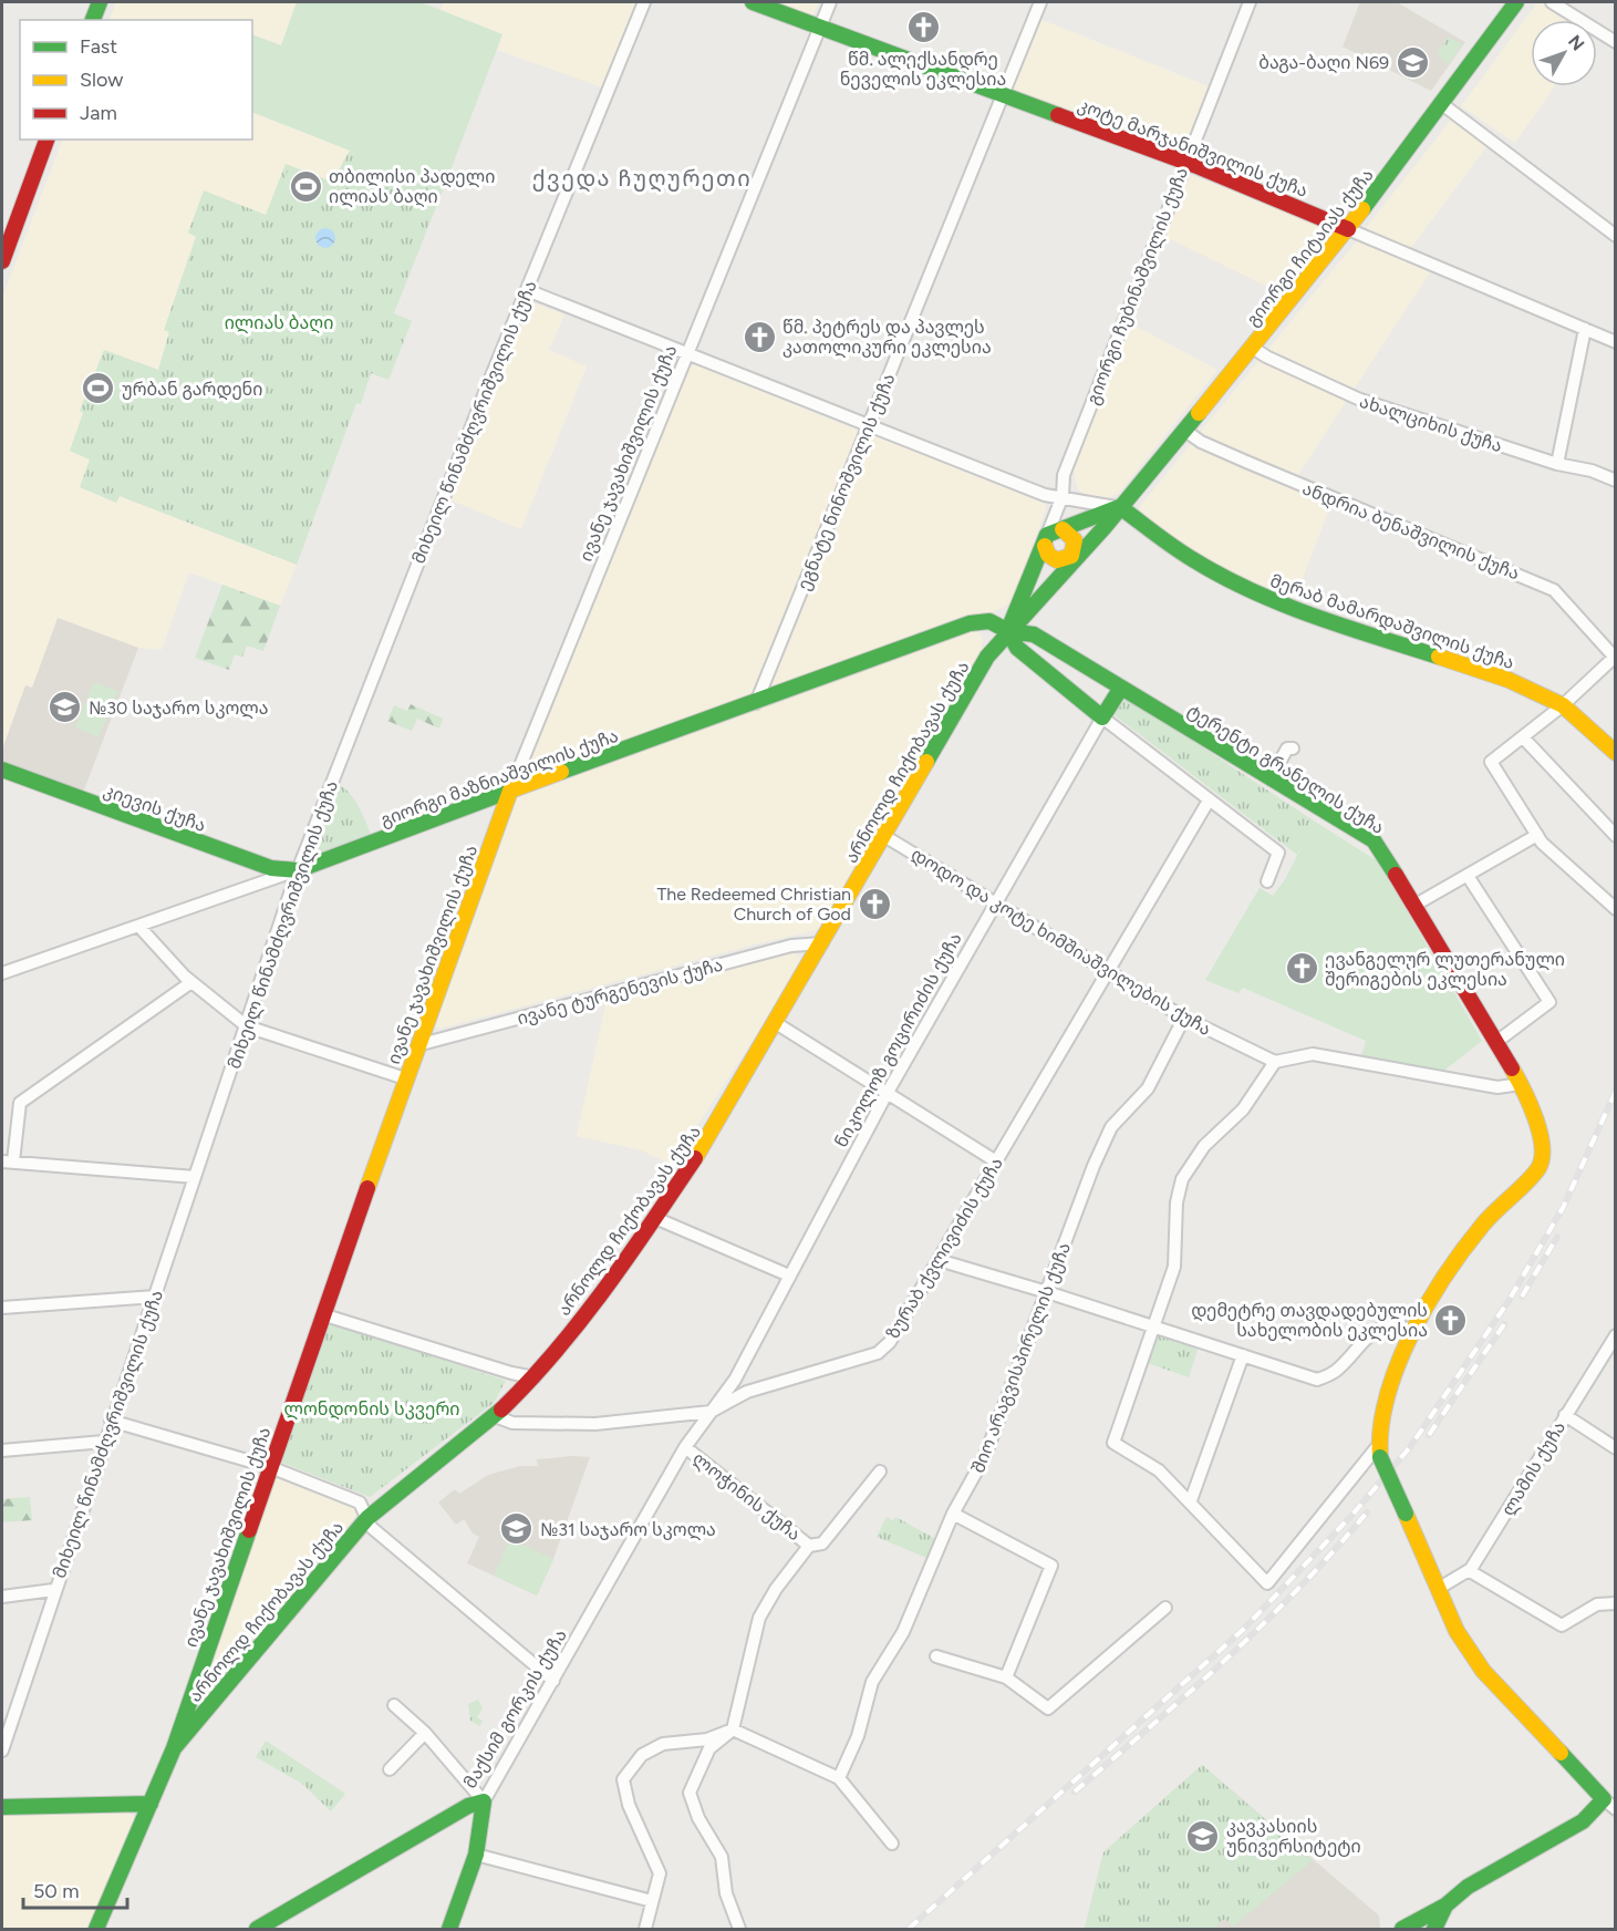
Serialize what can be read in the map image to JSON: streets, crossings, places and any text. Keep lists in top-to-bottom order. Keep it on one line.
{"streets":{"main road":["კოტე მარჯანიშვილის ქუჩა","გიორგი ჩიტაიას ქუჩა","ივანე ჯავახიშვილის ქუჩა","მერაბ მამარდაშვილის ქუჩა","არნოლდ ჩიქობავას ქუჩა","ტერენტი გრანელის ქუჩა","გიორგი მაზნიაშვილის ქუჩა","კიევის ქუჩა","ნიკოლოზ გოცირიძის ქუჩა","მაქსიმ გორკის ქუჩა"],"street":["გიორგი ჩუბინაშვილის ქუჩა","მიხეილ წინამძღვრიშვილის ქუჩა","ახალციხის ქუჩა","ეგნატე ნინოშვილის ქუჩა","ანდრია ბენაშვილის ქუჩა","დოდო და კოტე ხიმშიაშვილების ქუჩა","ივანე ტურგენევის ქუჩა","ზურაბ ქვლივიძის ქუჩა","შიო არაგვისპირელის ქუჩა","ლამის ქუჩა","ლოჭინის ქუჩა"]},"crossings":[["კოტე მარჯანიშვილის ქუჩა","გიორგი ჩიტაიას ქუჩა"],["კოტე მარჯანიშვილის ქუჩა","გიორგი ჩუბინაშვილის ქუჩა"],["კოტე მარჯანიშვილის ქუჩა","ივანე ჯავახიშვილის ქუჩა"],["კოტე მარჯანიშვილის ქუჩა","ეგნატე ნინოშვილის ქუჩა"],["გიორგი ჩიტაიას ქუჩა","გიორგი ჩუბინაშვილის ქუჩა"],["გიორგი ჩიტაიას ქუჩა","ახალციხის ქუჩა"],["გიორგი ჩიტაიას ქუჩა","ანდრია ბენაშვილის ქუჩა"],["გიორგი ჩიტაიას ქუჩა","მერაბ მამარდაშვილის ქუჩა"],["გიორგი ჩიტაიას ქუჩა","არნოლდ ჩიქობავას ქუჩა"],["გიორგი ჩიტაიას ქუჩა","ტერენტი გრანელის ქუჩა"],["გიორგი ჩიტაიას ქუჩა","გიორგი მაზნიაშვილის ქუჩა"],["მიხეილ წინამძღვრიშვილის ქუჩა","გიორგი მაზნიაშვილის ქუჩა"],["მიხეილ წინამძღვრიშვილის ქუჩა","კიევის ქუჩა"],["ივანე ჯავახიშვილის ქუჩა","არნოლდ ჩიქობავას ქუჩა"],["ივანე ჯავახიშვილის ქუჩა","გიორგი მაზნიაშვილის ქუჩა"],["ივანე ჯავახიშვილის ქუჩა","ივანე ტურგენევის ქუჩა"],["ეგნატე ნინოშვილის ქუჩა","გიორგი მაზნიაშვილის ქუჩა"],["არნოლდ ჩიქობავას ქუჩა","ტერენტი გრანელის ქუჩა"],["არნოლდ ჩიქობავას ქუჩა","დოდო და კოტე ხიმშიაშვილების ქუჩა"],["არნოლდ ჩიქობავას ქუჩა","ივანე ტურგენევის ქუჩა"],["არნოლდ ჩიქობავას ქუჩა","ზურაბ ქვლივიძის ქუჩა"],["ტერენტი გრანელის ქუჩა","ნიკოლოზ გოცირიძის ქუჩა"],["გიორგი მაზნიაშვილის ქუჩა","კიევის ქუჩა"],["დოდო და კოტე ხიმშიაშვილების ქუჩა","ნიკოლოზ გოცირიძის ქუჩა"],["დოდო და კოტე ხიმშიაშვილების ქუჩა","ზურაბ ქვლივიძის ქუჩა"],["დოდო და კოტე ხიმშიაშვილების ქუჩა","შიო არაგვისპირელის ქუჩა"],["ნიკოლოზ გოცირიძის ქუჩა","ზურაბ ქვლივიძის ქუჩა"],["ნიკოლოზ გოცირიძის ქუჩა","მაქსიმ გორკის ქუჩა"],["ზურაბ ქვლივიძის ქუჩა","მაქსიმ გორკის ქუჩა"],["ლოჭინის ქუჩა","მაქსიმ გორკის ქუჩა"]],"districts":["ქვედა ჩუღურეთი"],"parks":["ილიას ბაღი","ლონდონის სკვერი"],"places":{"church":["წმ. ალექსანდრე ნეველის ეკლესია","წმ. პეტრეს და პავლეს კათოლიკური ეკლესია","The Redeemed Christian Church of God","ევანგელურ ლუთერანული შერიგების ეკლესია","დემეტრე თავდადებულის სახელობის ეკლესია"],"school or university":["ბაგა-ბაღი N69","№30 საჯარო სკოლა","№31 საჯარო სკოლა","კავკასიის უნივერსიტეტი"],"sports":["თბილისი პადელი ილიას ბაღი","ურბან გარდენი"]},"legend":["Fast","Slow","Jam"],"scale_bar":"50 m","north":"top right"}
